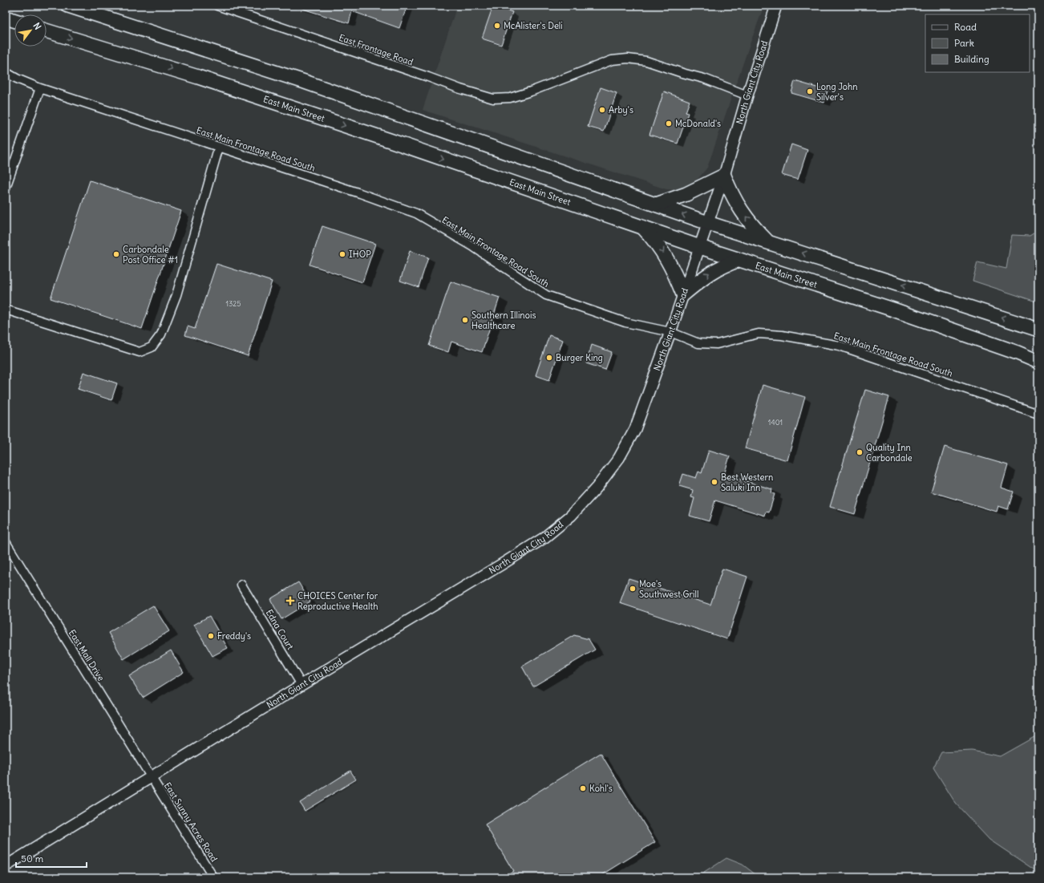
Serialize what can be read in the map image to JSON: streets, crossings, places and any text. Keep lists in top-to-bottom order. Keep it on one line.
{"streets":{"highway":["East Main Street"],"street":["East Frontage Road","North Giant City Road","East Main Frontage Road South","Edna Court","East Mall Drive","East Sunny Acres Road"]},"crossings":[["East Frontage Road","North Giant City Road"],["North Giant City Road","East Main Street"],["North Giant City Road","East Main Frontage Road South"],["North Giant City Road","Edna Court"],["North Giant City Road","East Mall Drive"],["North Giant City Road","East Sunny Acres Road"],["East Mall Drive","East Sunny Acres Road"]],"places":{"other":["McAlister's Deli","Long John Silver's","Arby's","McDonald's","Carbondale Post Office #1","IHOP","Southern Illinois Healthcare","Burger King","Quality Inn Carbondale","Best Western Saluki Inn","Moe's Southwest Grill","Freddy's","Kohl's"],"health":["CHOICES Center for Reproductive Health"]},"house_numbers":["1325","1401"],"legend":["Road","Park","Building"],"scale_bar":"50 m","north":"top right"}
